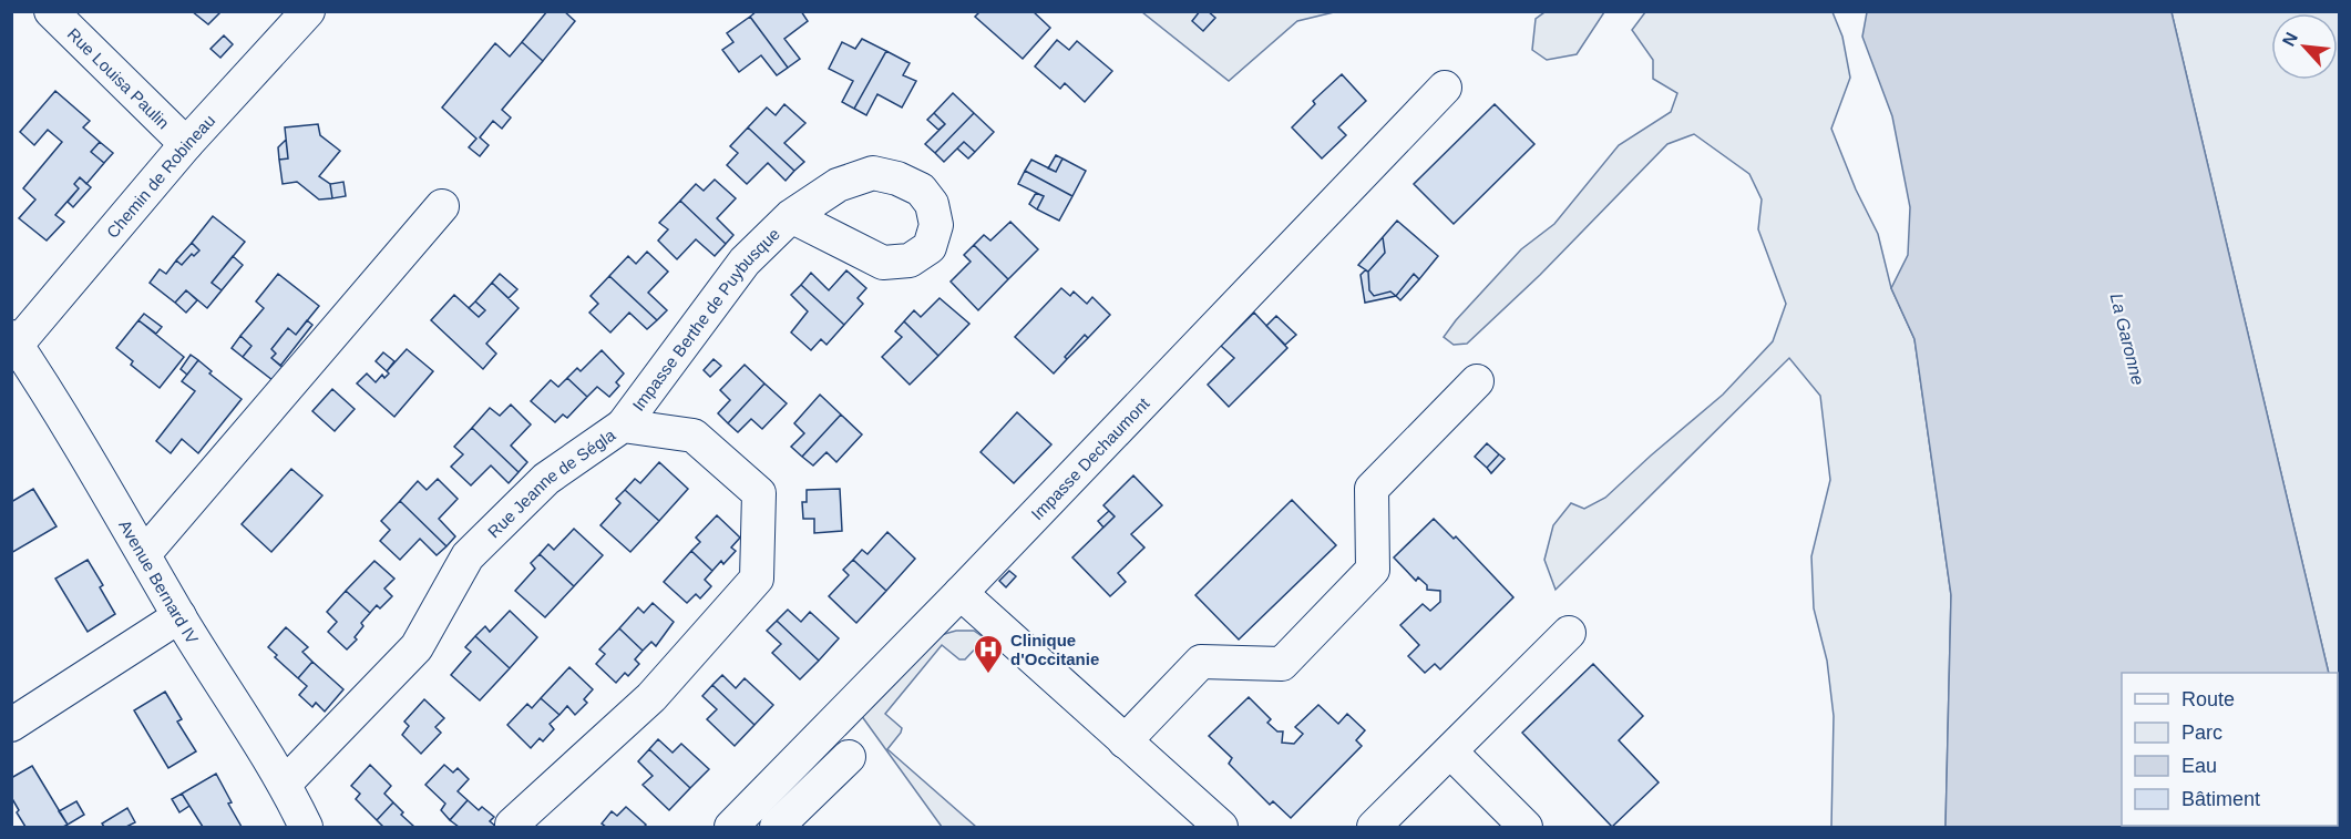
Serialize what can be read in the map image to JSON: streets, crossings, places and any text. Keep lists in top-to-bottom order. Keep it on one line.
{"streets":{"street":["Rue Louisa Paulin","Chemin de Robineau","Impasse Berthe de Puybusque","Impasse Dechaumont","Rue Jeanne de Ségla","Avenue Bernard IV"]},"crossings":[["Rue Louisa Paulin","Chemin de Robineau"],["Chemin de Robineau","Avenue Bernard IV"],["Impasse Berthe de Puybusque","Rue Jeanne de Ségla"],["Rue Jeanne de Ségla","Avenue Bernard IV"]],"water":["La Garonne"],"places":{"hospital":["Clinique d'Occitanie"]},"legend":["Route","Parc","Eau","Bâtiment"],"north":"top left"}
